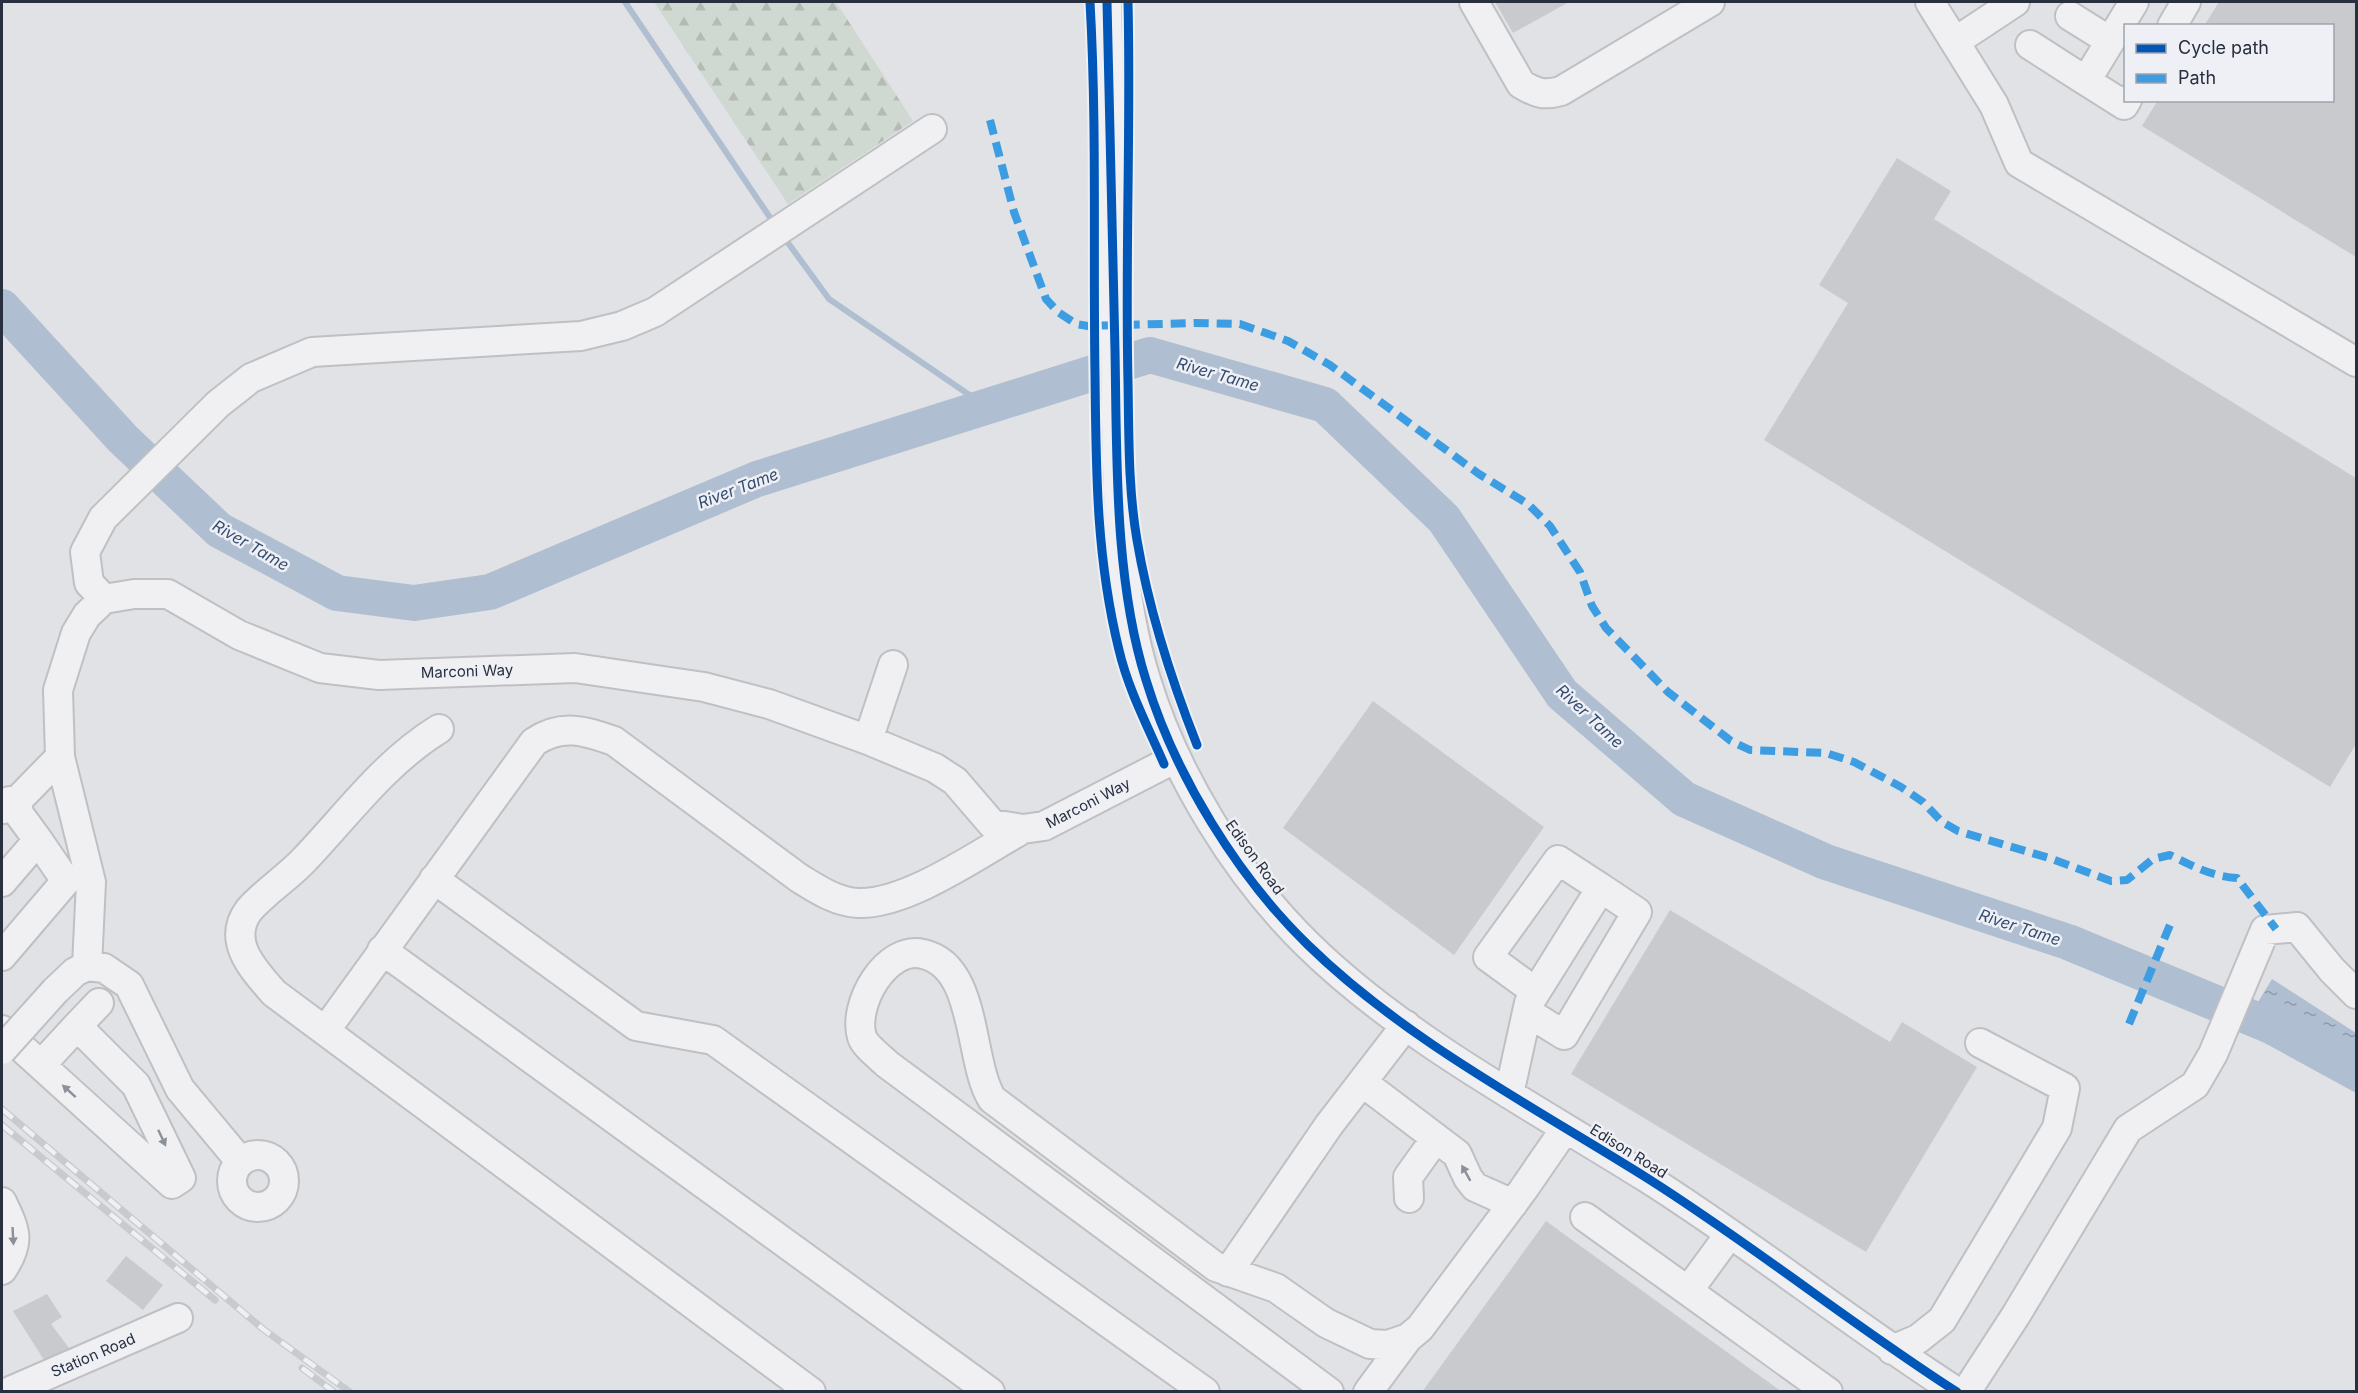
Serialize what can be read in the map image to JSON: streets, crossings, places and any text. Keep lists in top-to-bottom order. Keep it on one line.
{"streets":{"street":["Marconi Way","Edison Road","Station Road"]},"crossings":[["Marconi Way","Edison Road"]],"water":["River Tame"],"legend":["Cycle path","Path"]}
